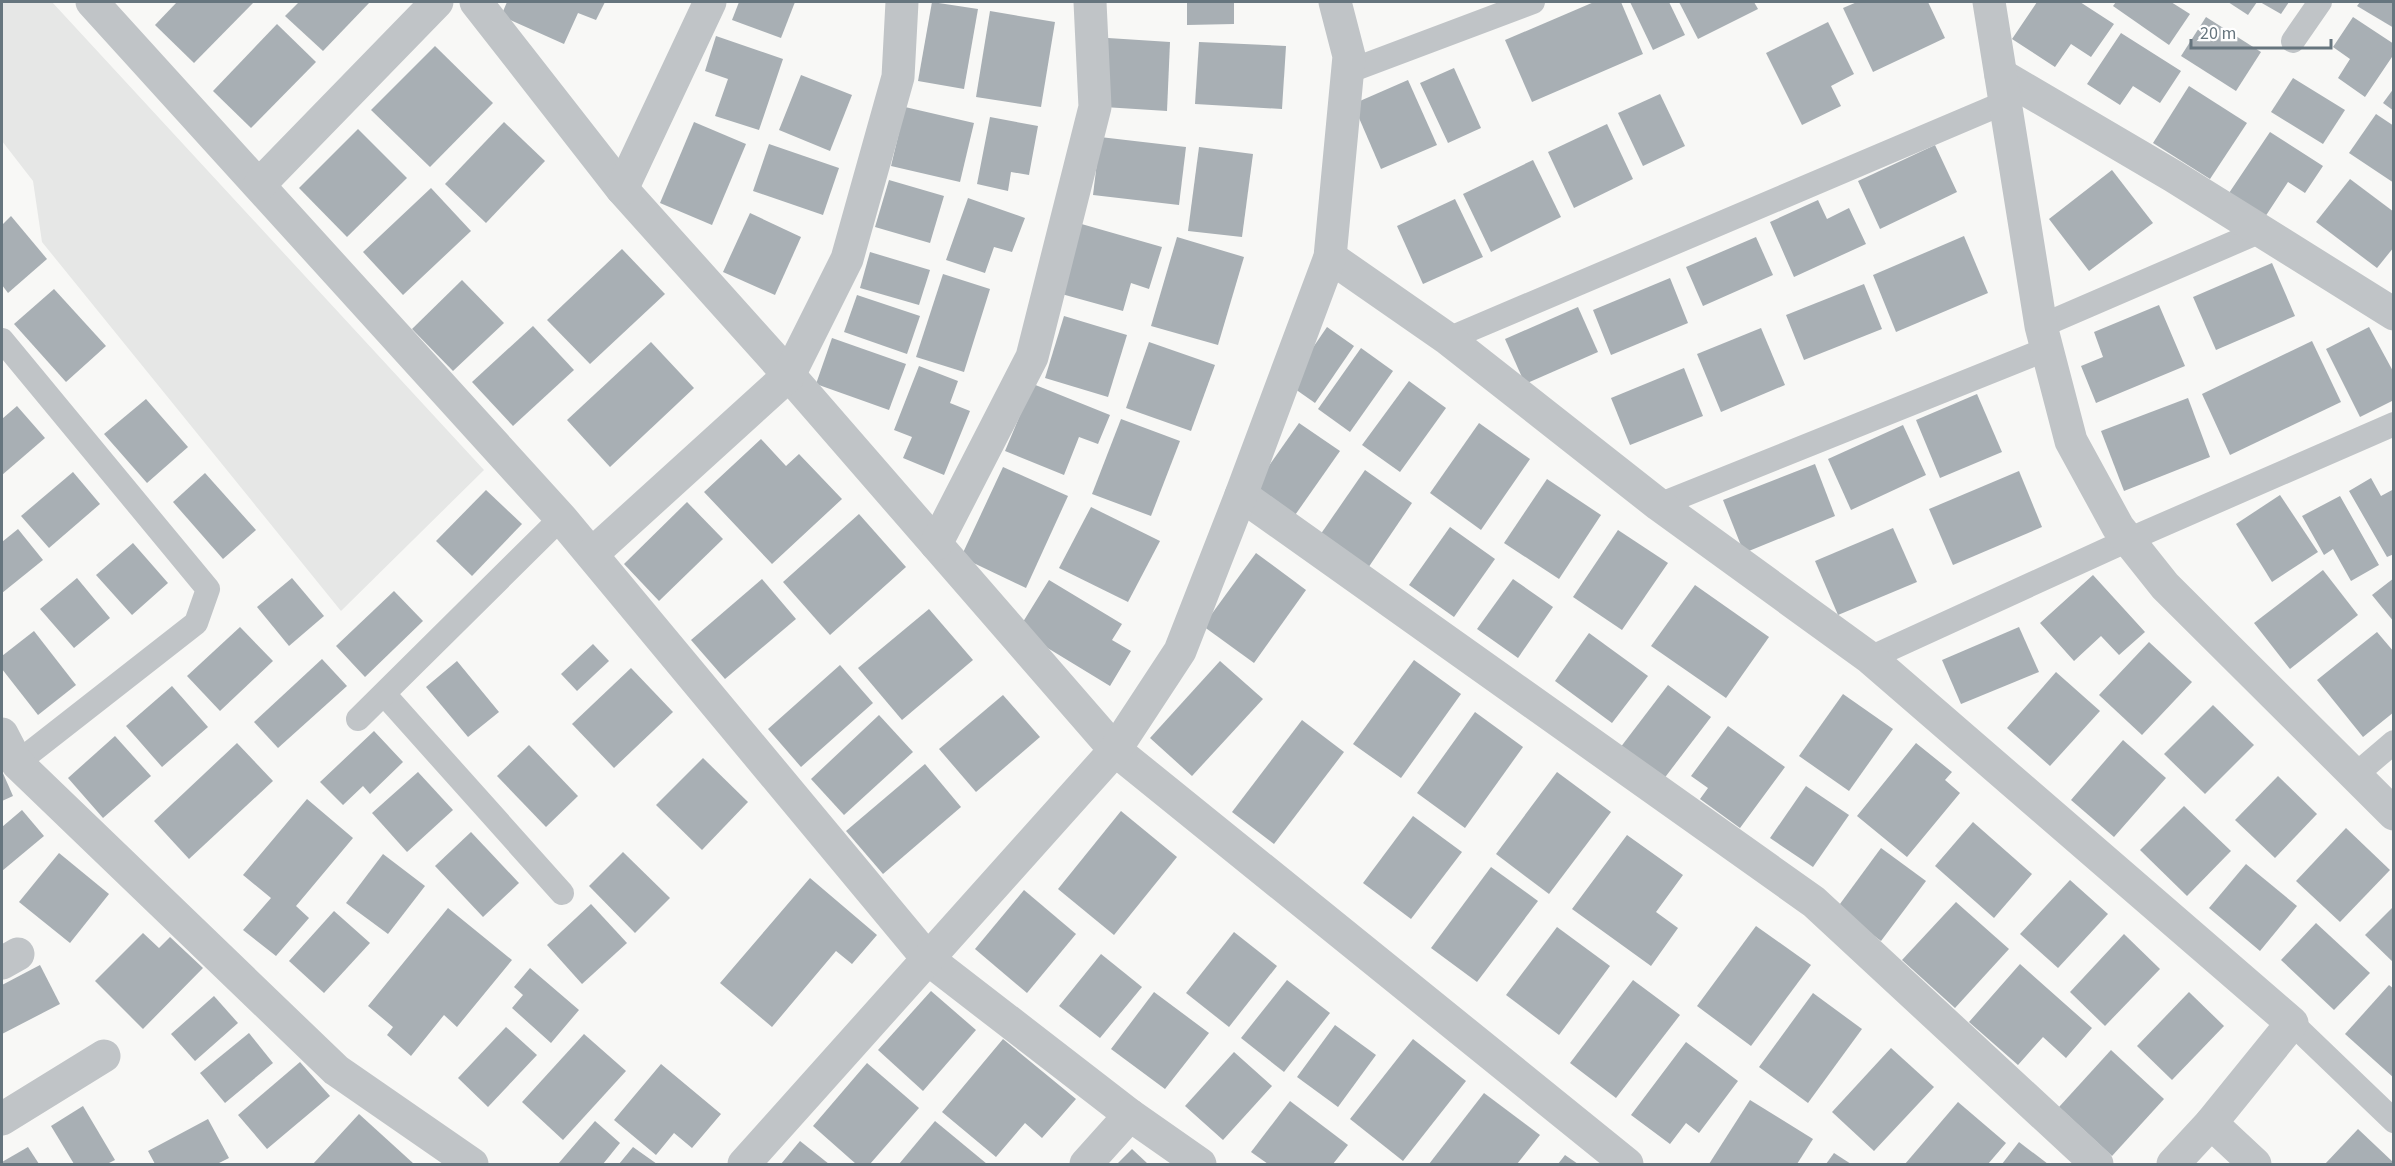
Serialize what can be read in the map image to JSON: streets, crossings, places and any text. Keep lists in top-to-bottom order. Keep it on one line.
{"scale_bar":"20 m"}
